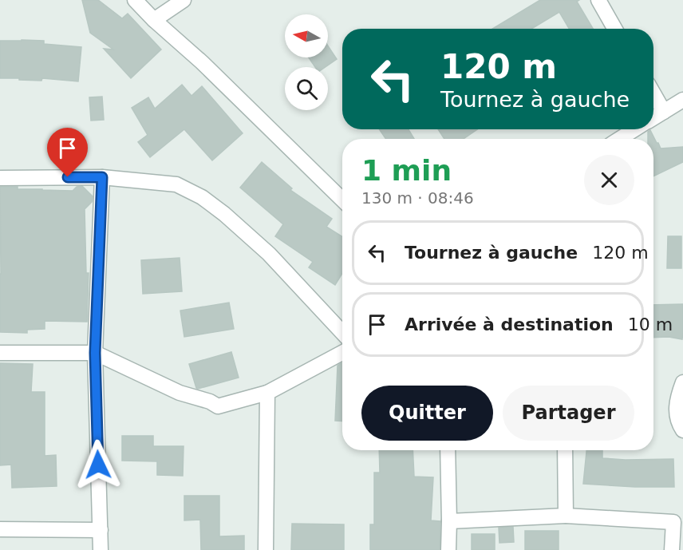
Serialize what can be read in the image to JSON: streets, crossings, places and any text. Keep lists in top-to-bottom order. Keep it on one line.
{"north":"left","page":{"turn":["120 m","Tournez à gauche"],"heading":["1 min","130 m · 08:46"],"list":[{"name":"Tournez à gauche","value":"120 m"},{"name":"Arrivée à destination","value":"10 m"}],"buttons":["Quitter","Partager"]}}
